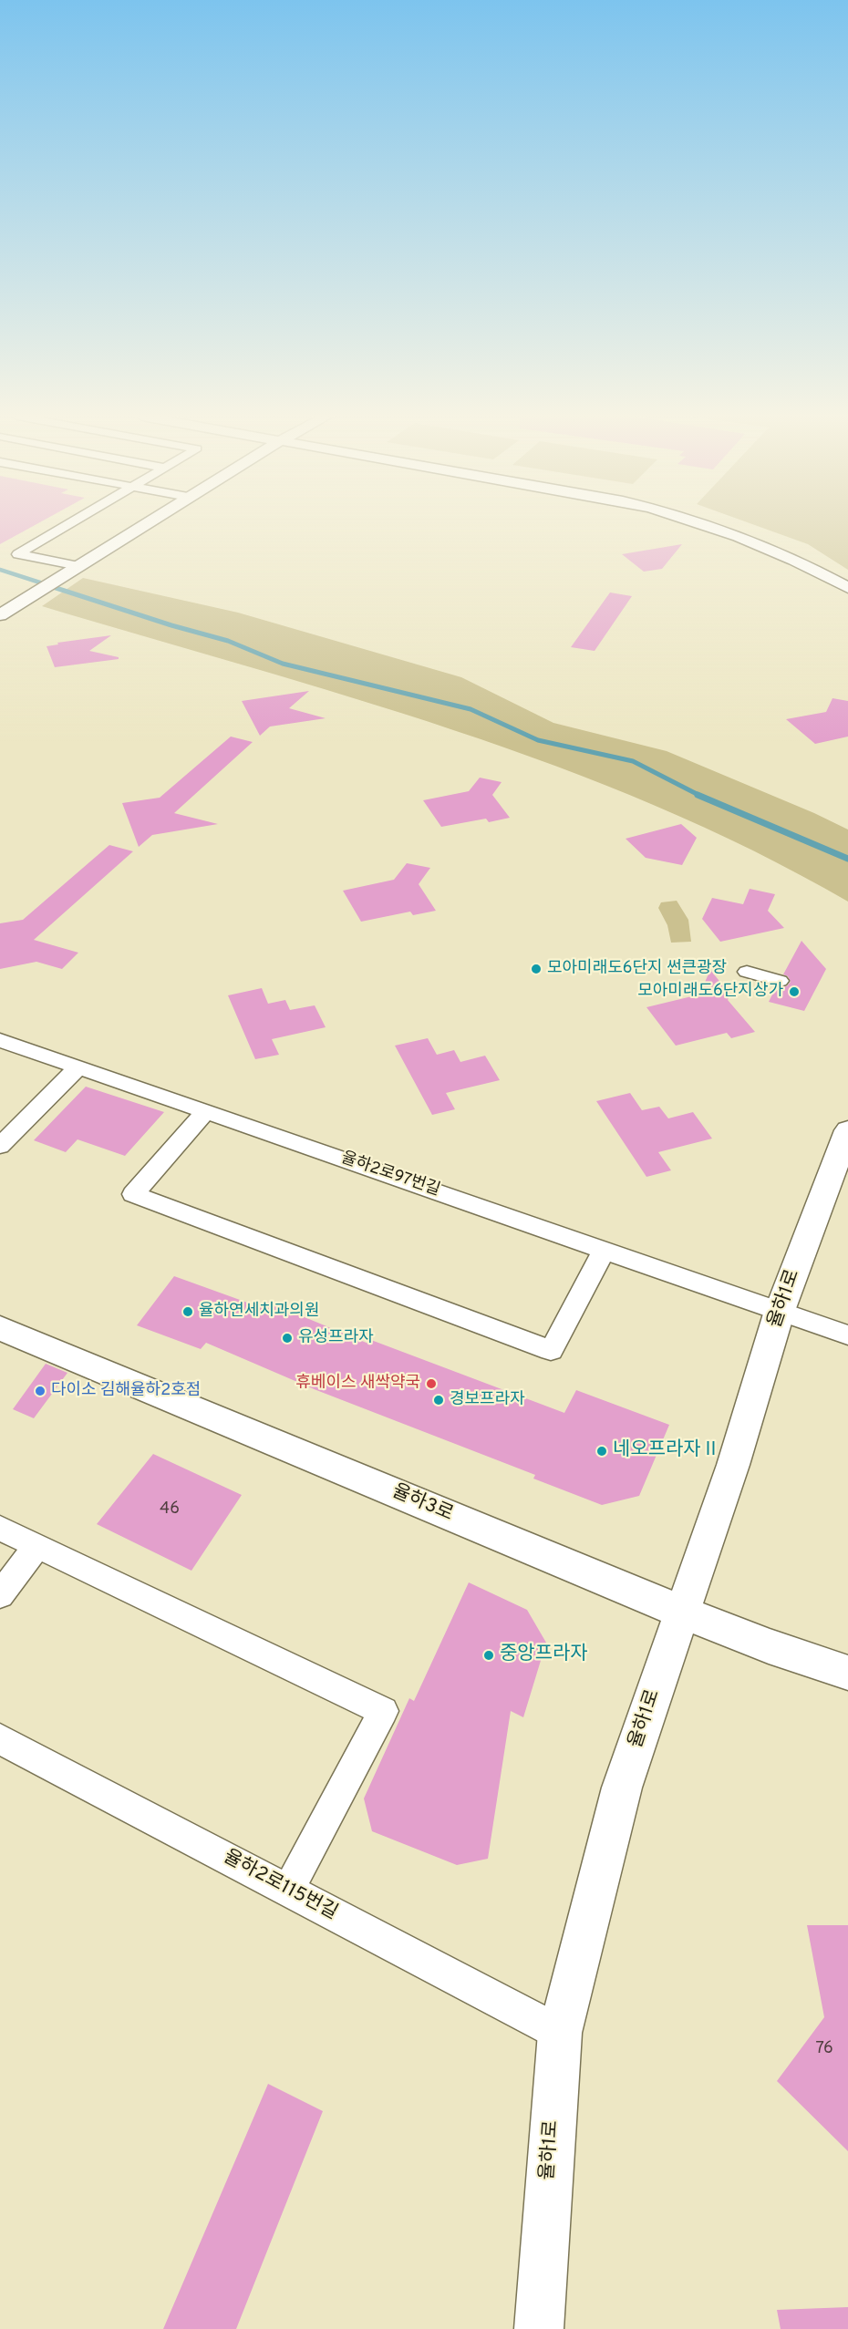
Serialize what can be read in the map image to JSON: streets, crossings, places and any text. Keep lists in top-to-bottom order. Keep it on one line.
{"streets":{"street":["율하2로97번길","율하1로","율하3로","율하2로115번길"]},"crossings":[["율하2로97번길","율하1로"],["율하1로","율하3로"],["율하1로","율하2로115번길"]],"places":["모아미래도6단지 썬큰광장","모아미래도6단지상가","율하연세치과의원","유성프라자","휴베이스 새싹약국","다이소 김해율하2호점","경보프라자","네오프라자 II","중앙프라자"],"house_numbers":["46","76"]}
